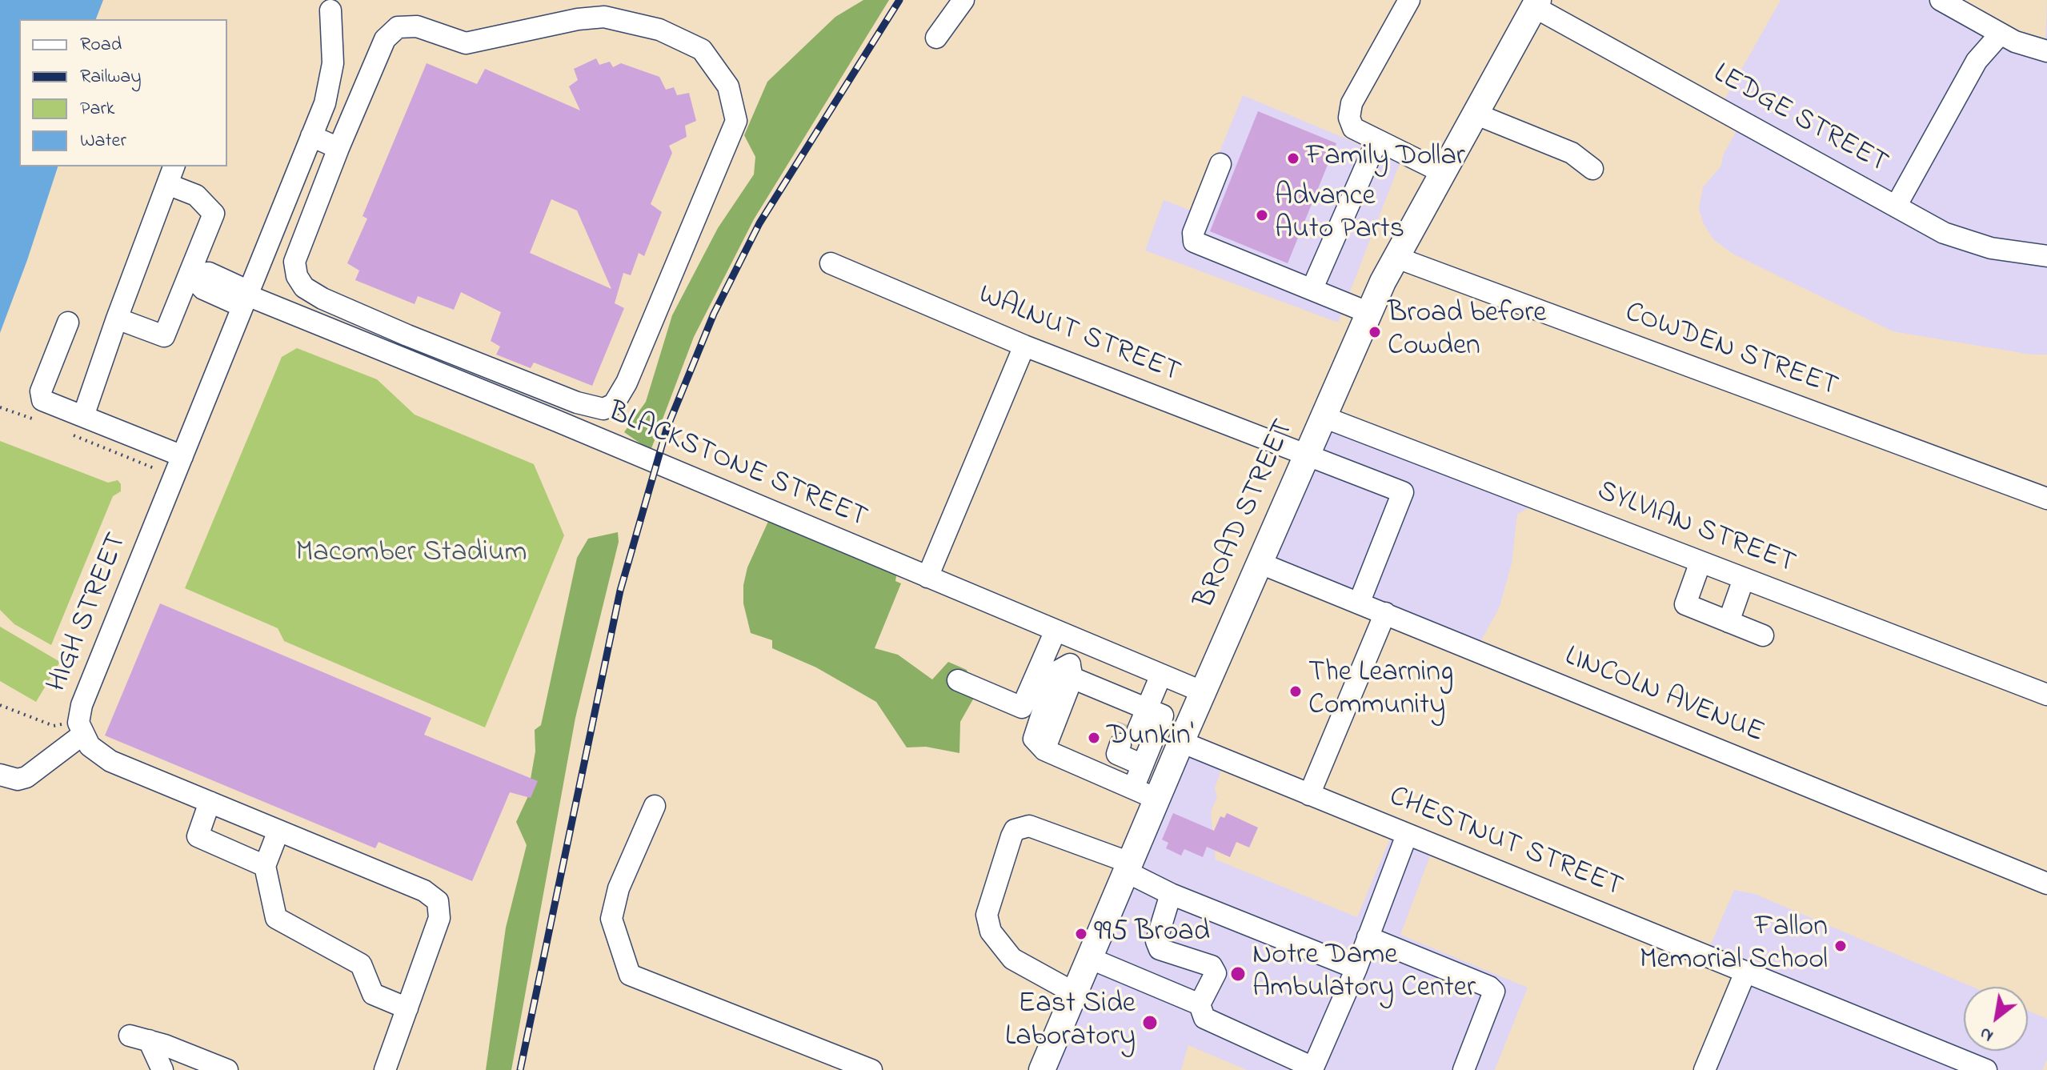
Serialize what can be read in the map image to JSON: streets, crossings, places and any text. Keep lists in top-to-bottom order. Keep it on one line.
{"streets":{"main road":["BROAD STREET"],"street":["LEDGE STREET","WALNUT STREET","COWDEN STREET","BLACKSTONE STREET","SYLVIAN STREET","HIGH STREET","LINCOLN AVENUE","CHESTNUT STREET"]},"crossings":[["LEDGE STREET","BROAD STREET"],["WALNUT STREET","BROAD STREET"],["WALNUT STREET","LINCOLN AVENUE"],["COWDEN STREET","BROAD STREET"],["BLACKSTONE STREET","BROAD STREET"],["BLACKSTONE STREET","HIGH STREET"],["BROAD STREET","SYLVIAN STREET"],["BROAD STREET","LINCOLN AVENUE"],["BROAD STREET","CHESTNUT STREET"]],"parks":["Macomber Stadium"],"places":["Family Dollar","Advance Auto Parts","Broad before Cowden","The Learning Community","Dunkin'","995 Broad","Fallon Memorial School","Notre Dame Ambulatory Center","East Side Laboratory"],"legend":["Road","Railway","Park","Water"],"north":"bottom left"}
